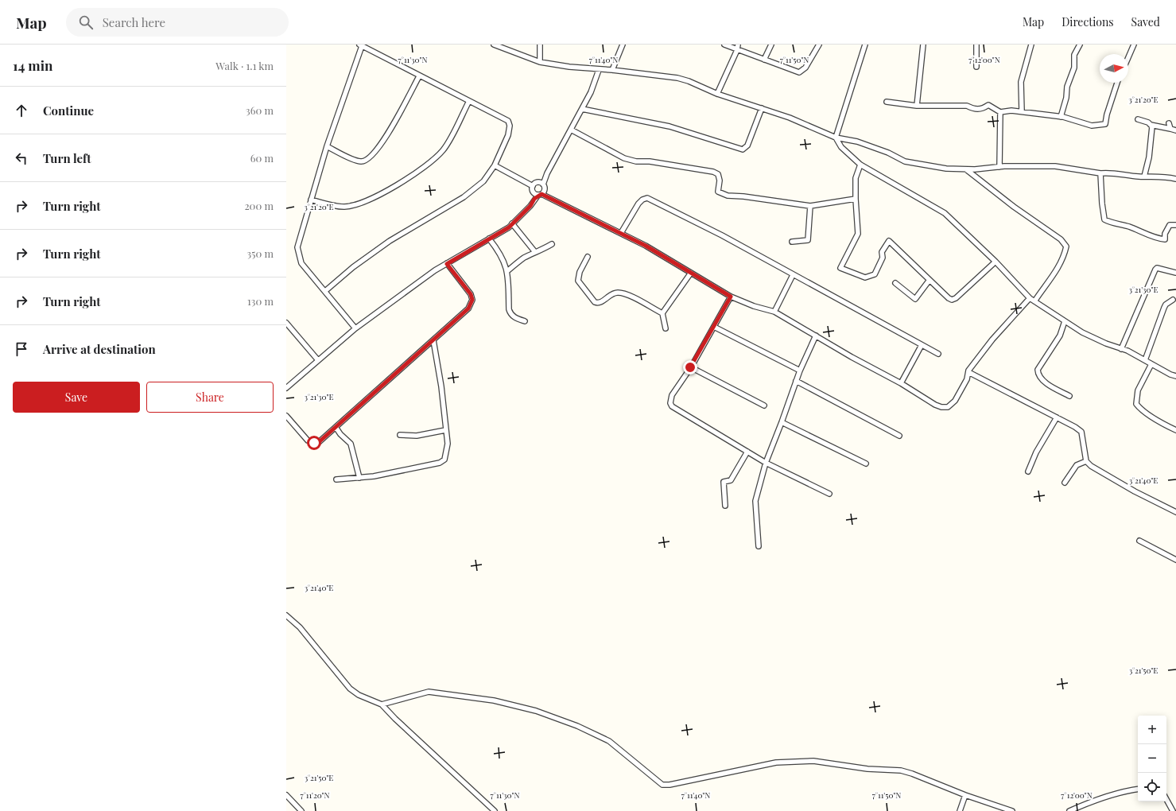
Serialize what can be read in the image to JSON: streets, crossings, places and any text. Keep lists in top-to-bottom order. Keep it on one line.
{"north":"right","page":{"header":"Map","search":"Search here","nav":["Map","Directions","Saved"],"heading":["14 min","Walk · 1.1 km"],"list":[["Continue","360 m"],["Turn left","60 m"],["Turn right","200 m"],["Turn right","350 m"],["Turn right","130 m"],"Arrive at destination"],"buttons":["Save","Share"],"map_buttons":["+","−"]},"coordinates":["7°11'30\"N","7°11'40\"N","7°11'50\"N","7°12'00\"N","3°21'20\"E","3°21'30\"E","3°21'40\"E","3°21'50\"E","7°11'20\"N"]}
